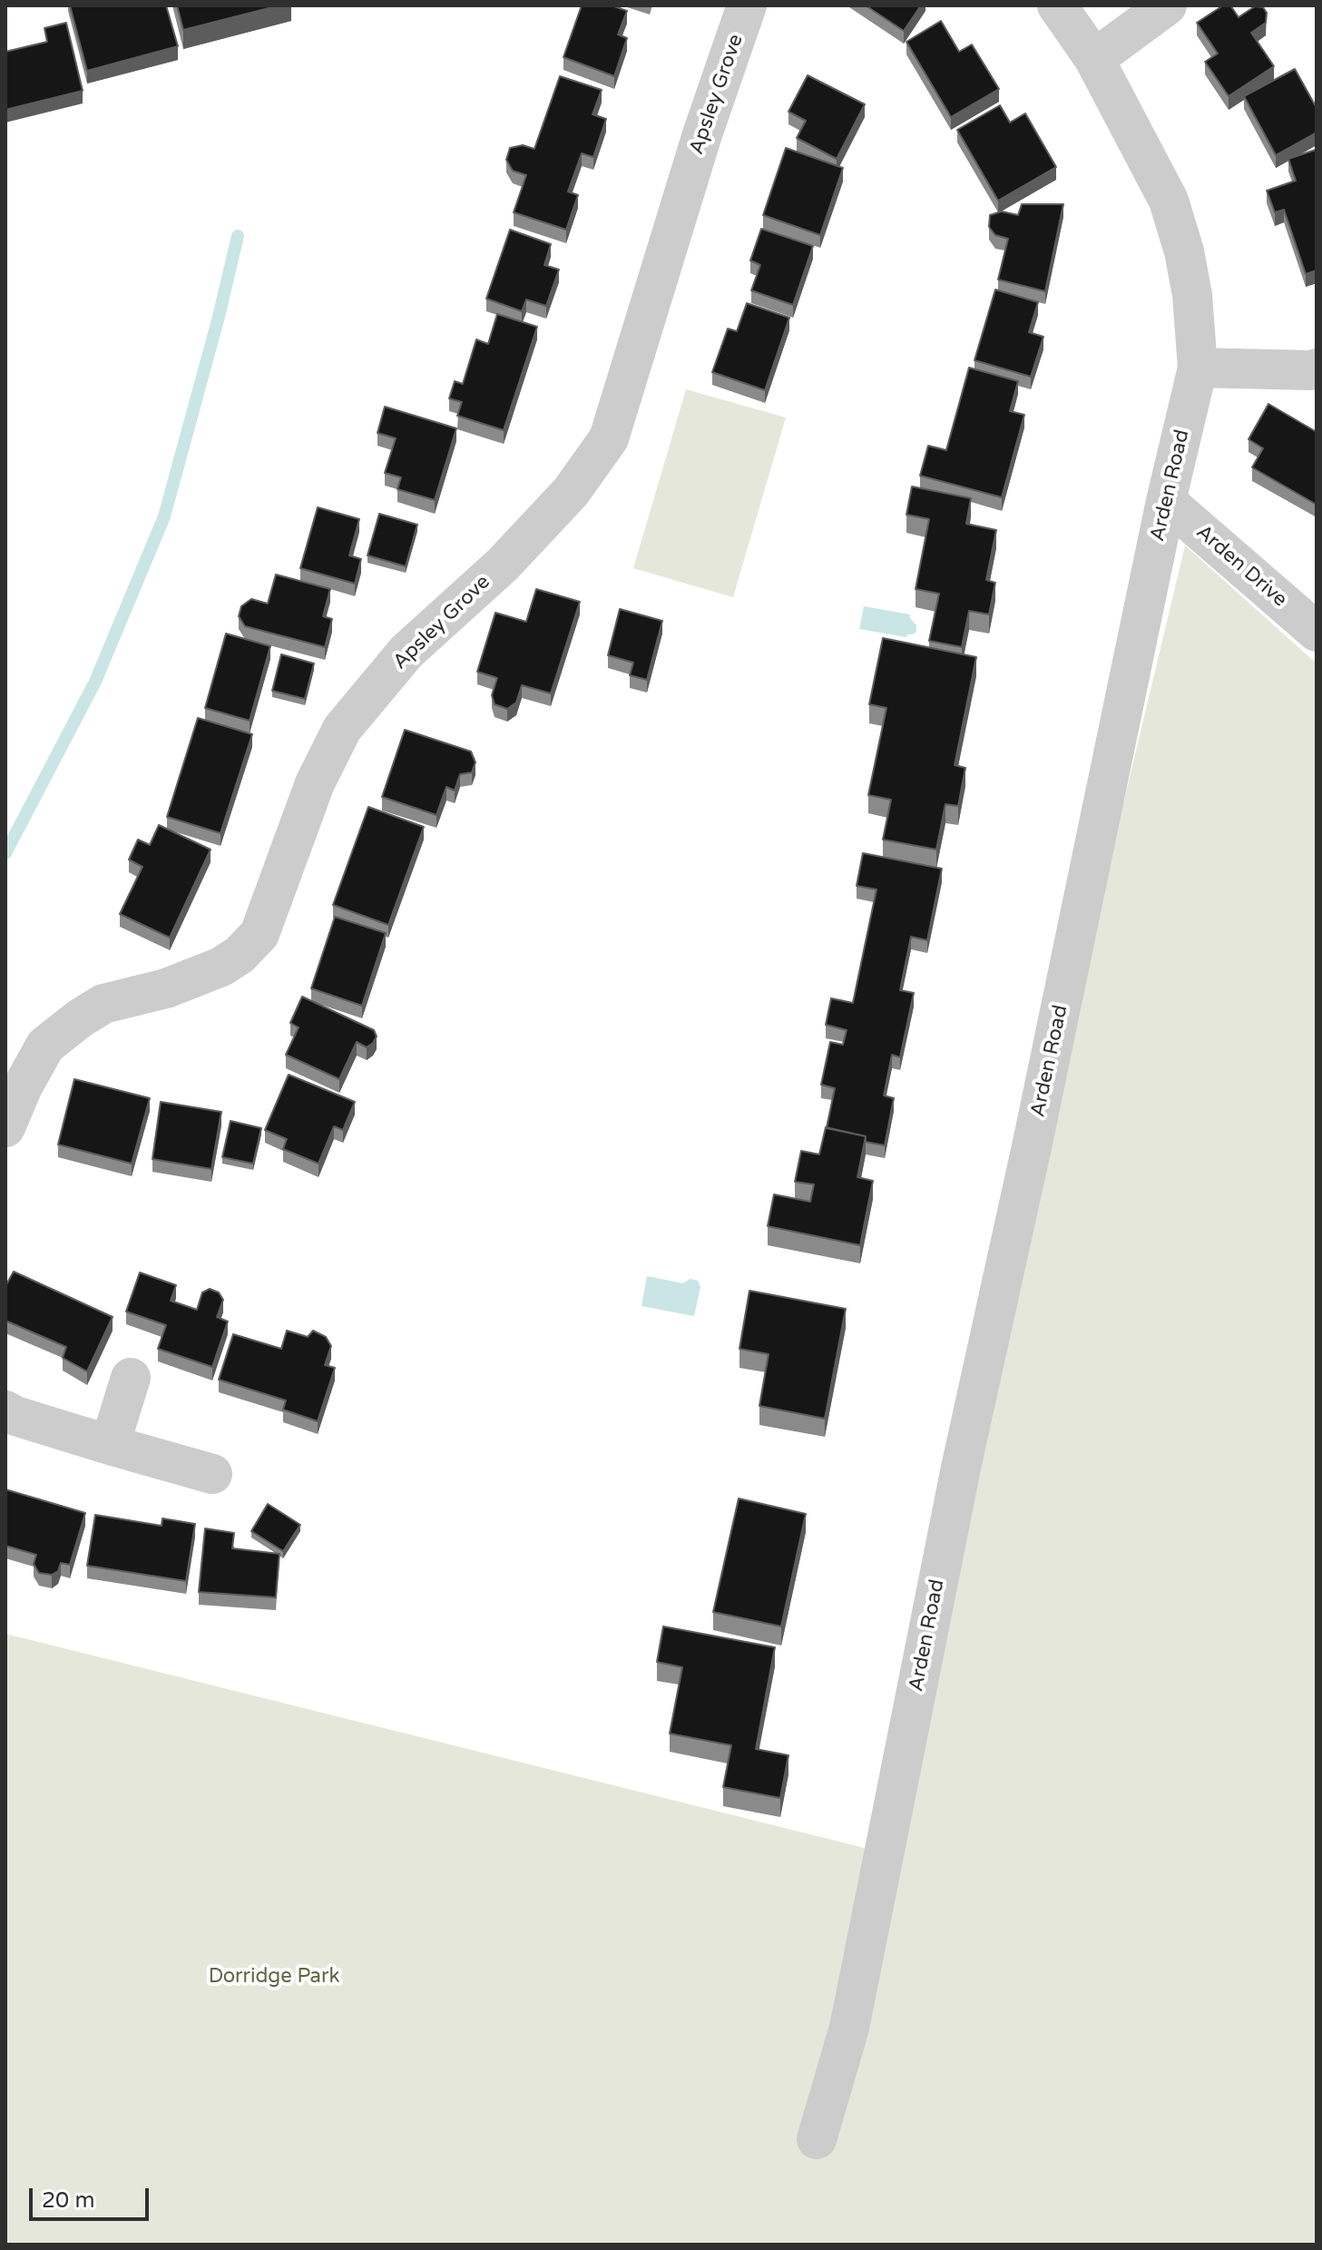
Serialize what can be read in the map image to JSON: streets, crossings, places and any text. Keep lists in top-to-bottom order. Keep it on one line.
{"streets":{"street":["Apsley Grove","Arden Road","Arden Drive"]},"crossings":[["Arden Road","Arden Drive"]],"parks":["Dorridge Park"],"scale_bar":"20 m"}
